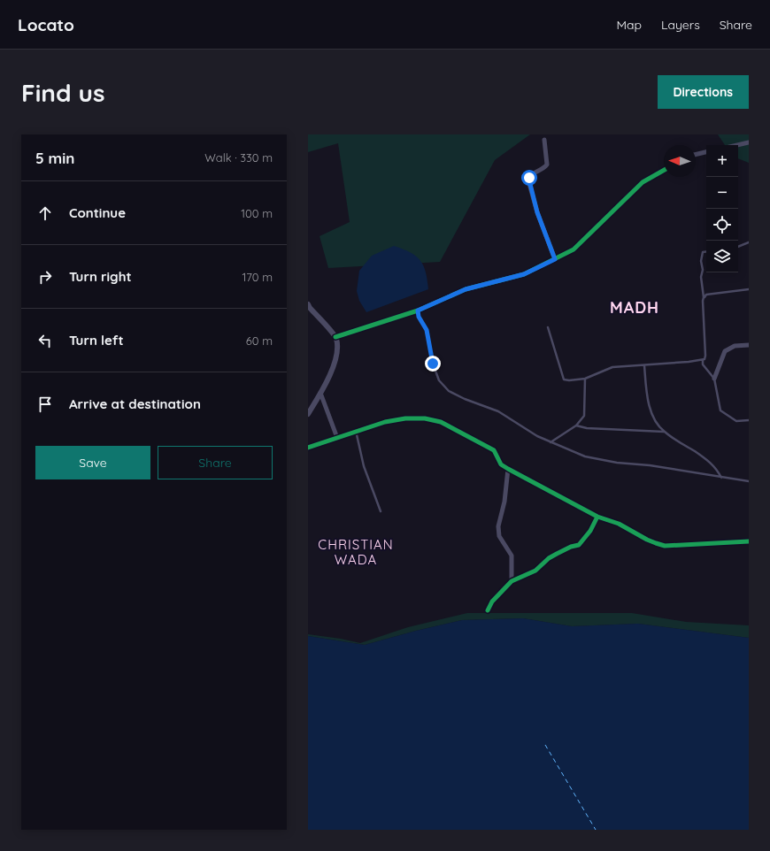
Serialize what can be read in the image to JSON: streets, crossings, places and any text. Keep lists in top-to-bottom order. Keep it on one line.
{"districts":["MADH","CHRISTIAN WADA"],"north":"left","page":{"header":"Locato","nav":["Map","Layers","Share"],"buttons":["Directions",["Save","Share"]],"title":"Find us","heading":["5 min","Walk · 330 m"],"map_buttons":["+","−"],"list":[["Continue","100 m"],["Turn right","170 m"],["Turn left","60 m"],"Arrive at destination"]}}
